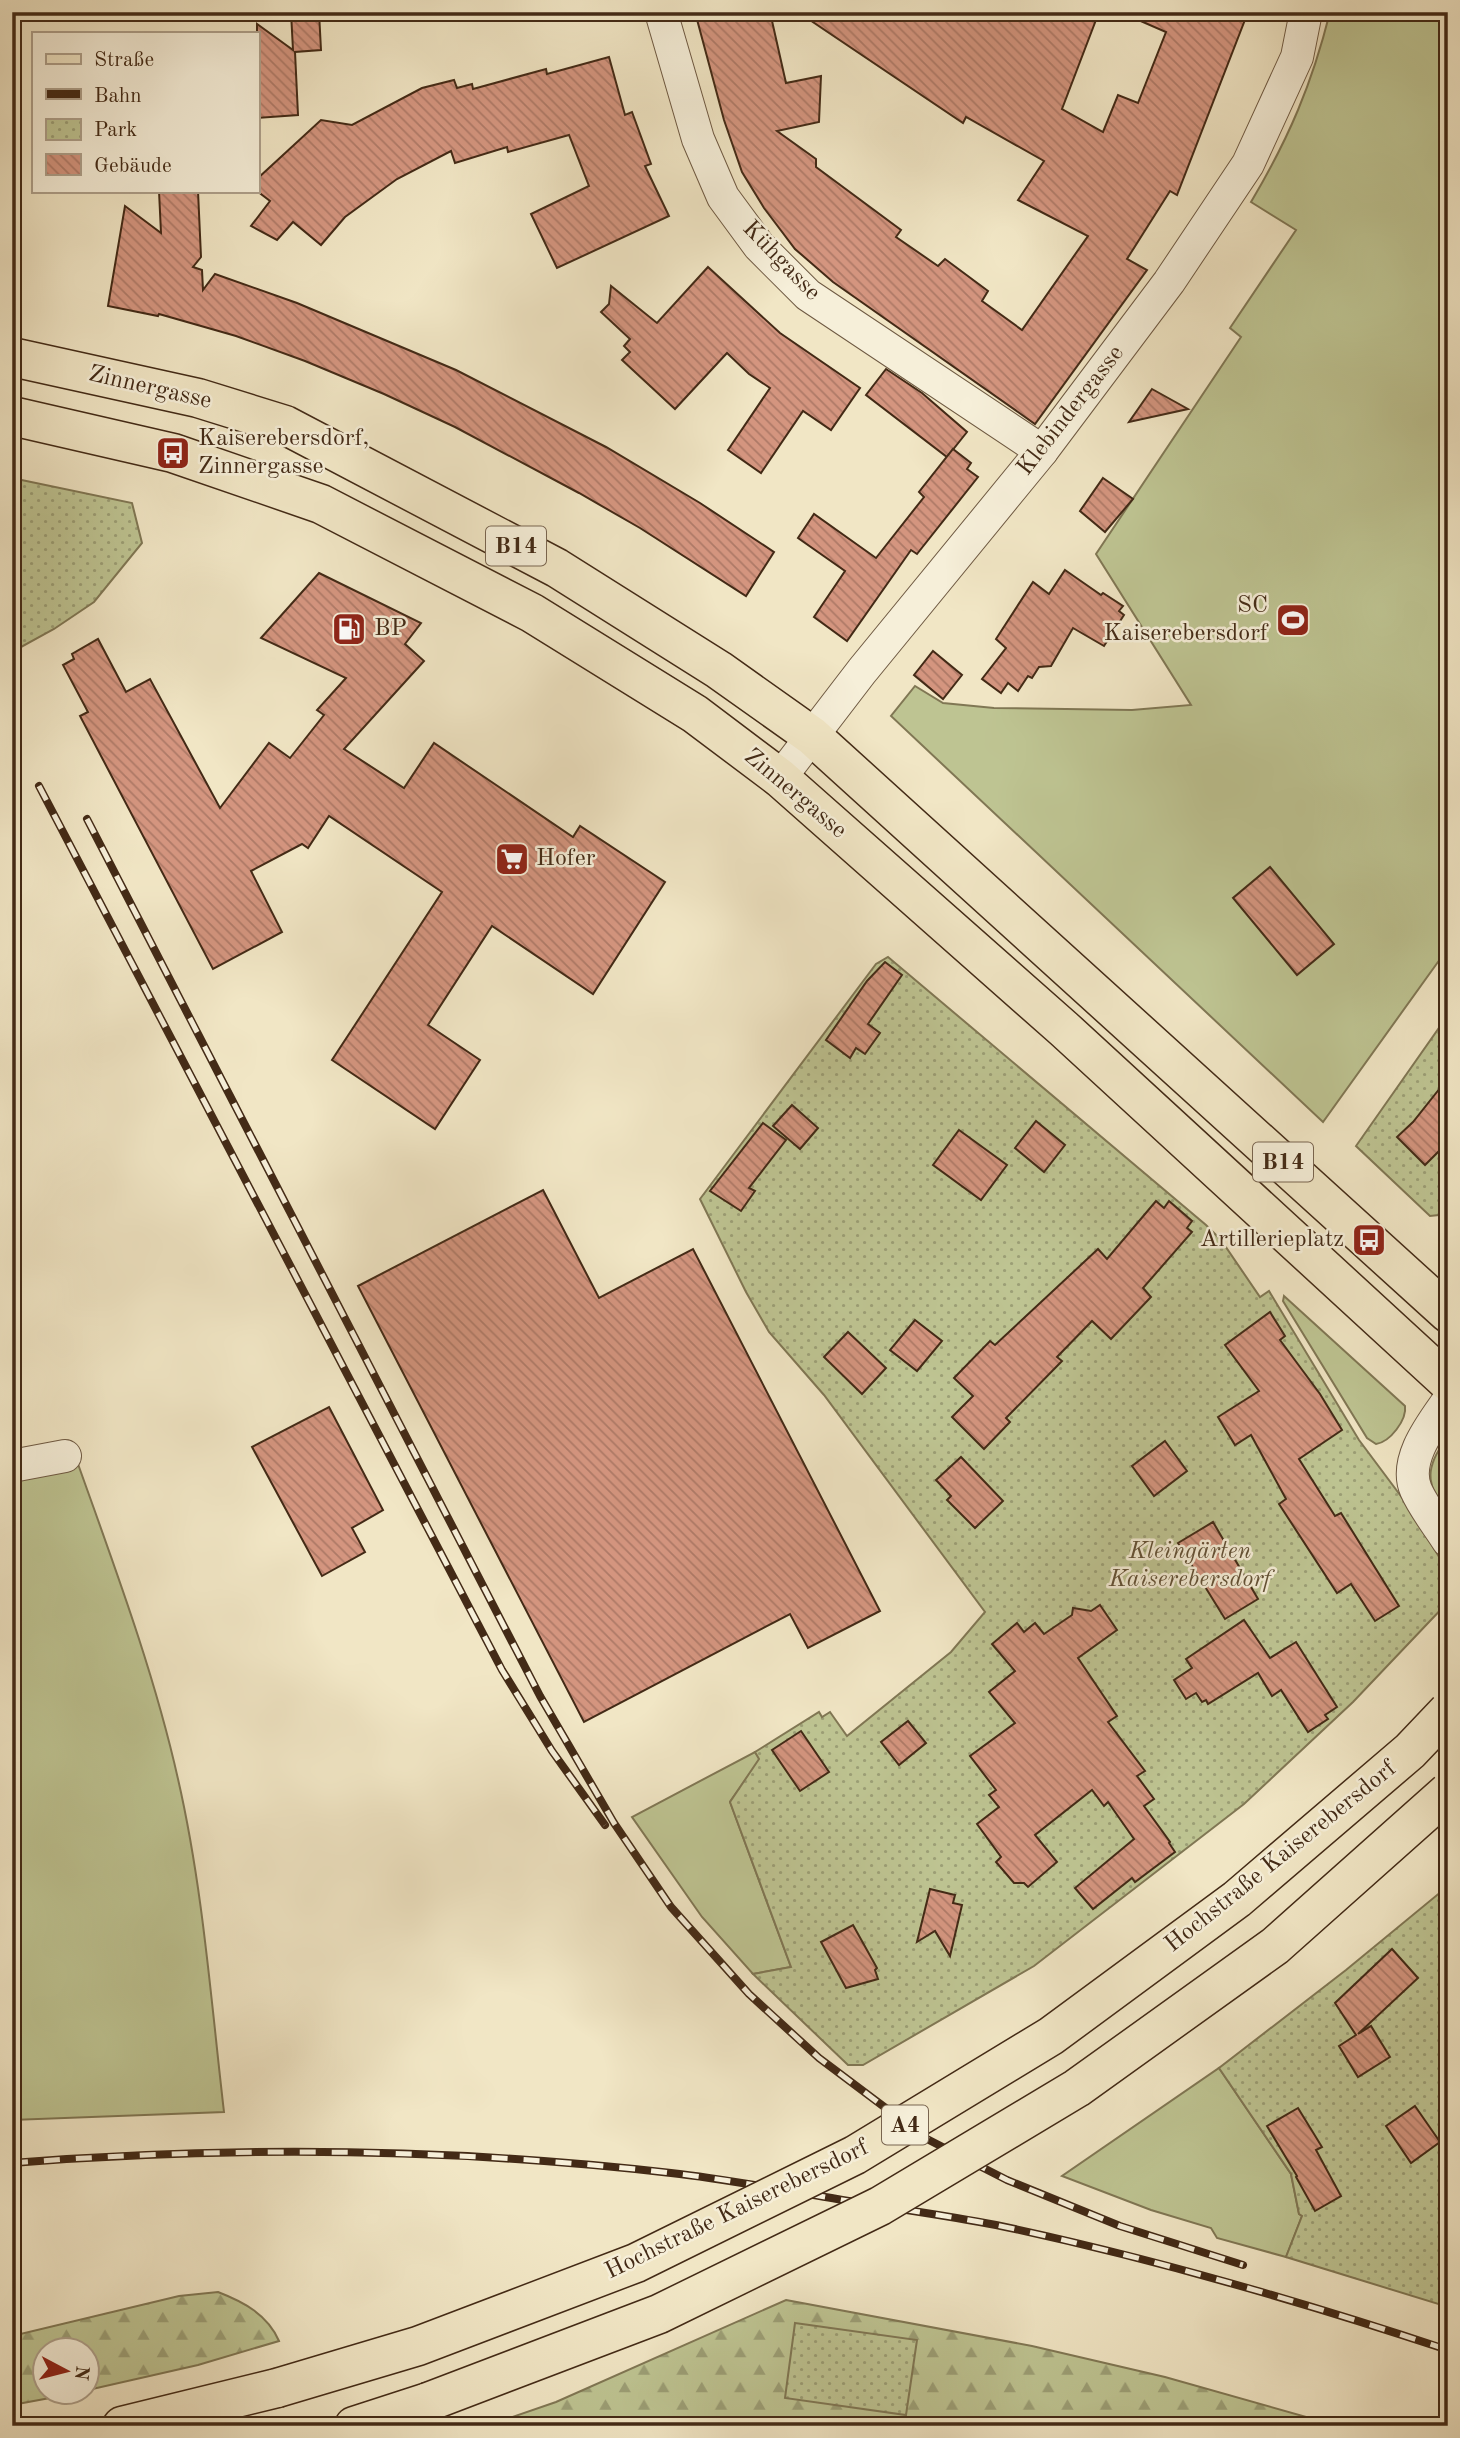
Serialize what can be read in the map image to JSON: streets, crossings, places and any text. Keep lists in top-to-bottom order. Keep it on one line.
{"streets":{"main road":["Zinnergasse","B14","Hochstraße Kaiserebersdorf","A4"],"street":["Kühgasse","Klebindergasse"]},"crossings":[["Kühgasse","Klebindergasse"],["Zinnergasse","Klebindergasse"]],"parks":["Kleingärten Kaiserebersdorf"],"places":{"bus stop":["Kaiserebersdorf, Zinnergasse","Artillerieplatz"],"sports":["SC Kaiserebersdorf"],"fuel station":["BP"],"supermarket":["Hofer"]},"legend":["Straße","Bahn","Park","Gebäude"],"north":"right"}
